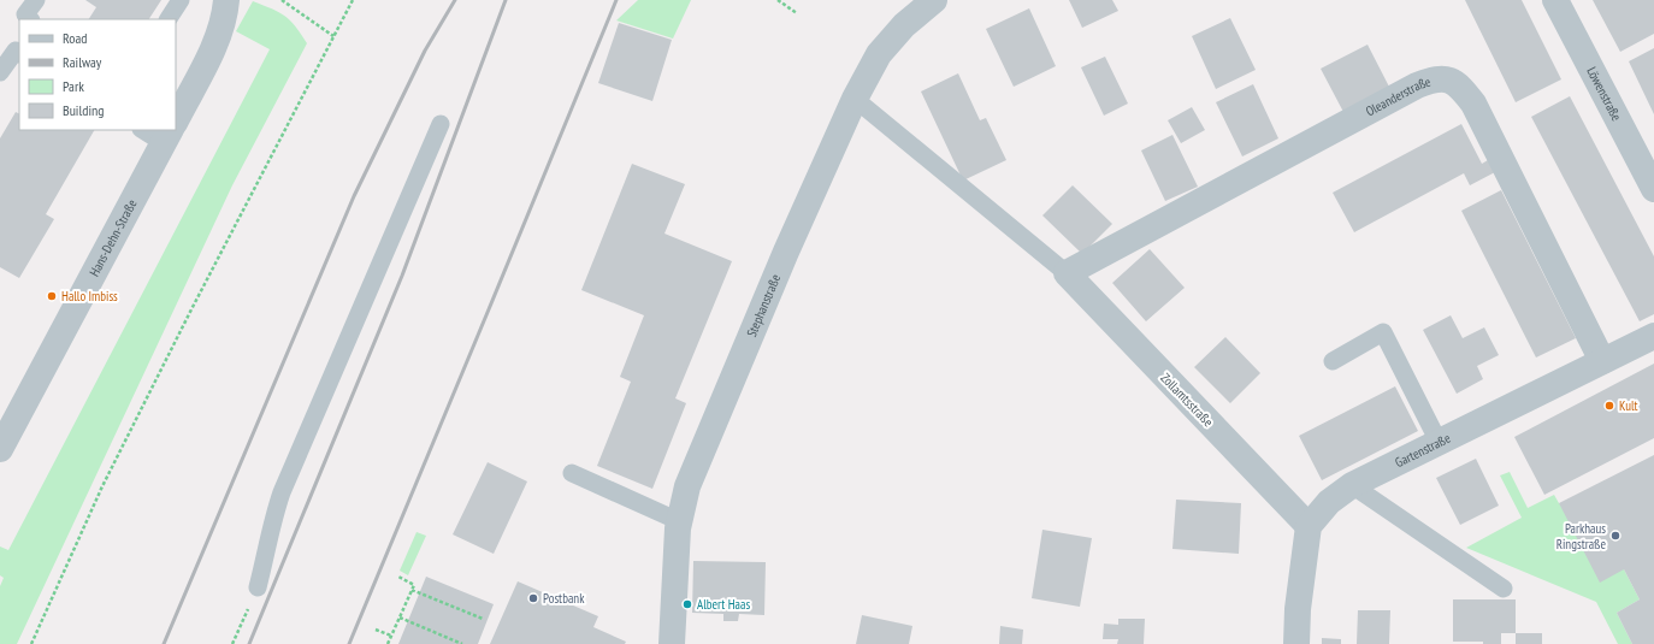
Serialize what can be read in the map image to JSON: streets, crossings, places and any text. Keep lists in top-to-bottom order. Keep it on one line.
{"streets":{"street":["Löwenstraße","Oleanderstraße","Hans-Dehn-Straße","Stephanstraße","Zollamtsstraße","Gartenstraße"]},"crossings":[["Oleanderstraße","Zollamtsstraße"],["Oleanderstraße","Gartenstraße"],["Zollamtsstraße","Gartenstraße"]],"places":["Hallo Imbiss","Kult","Parkhaus Ringstraße","Postbank","Albert Haas"],"legend":["Road","Railway","Park","Building"]}
